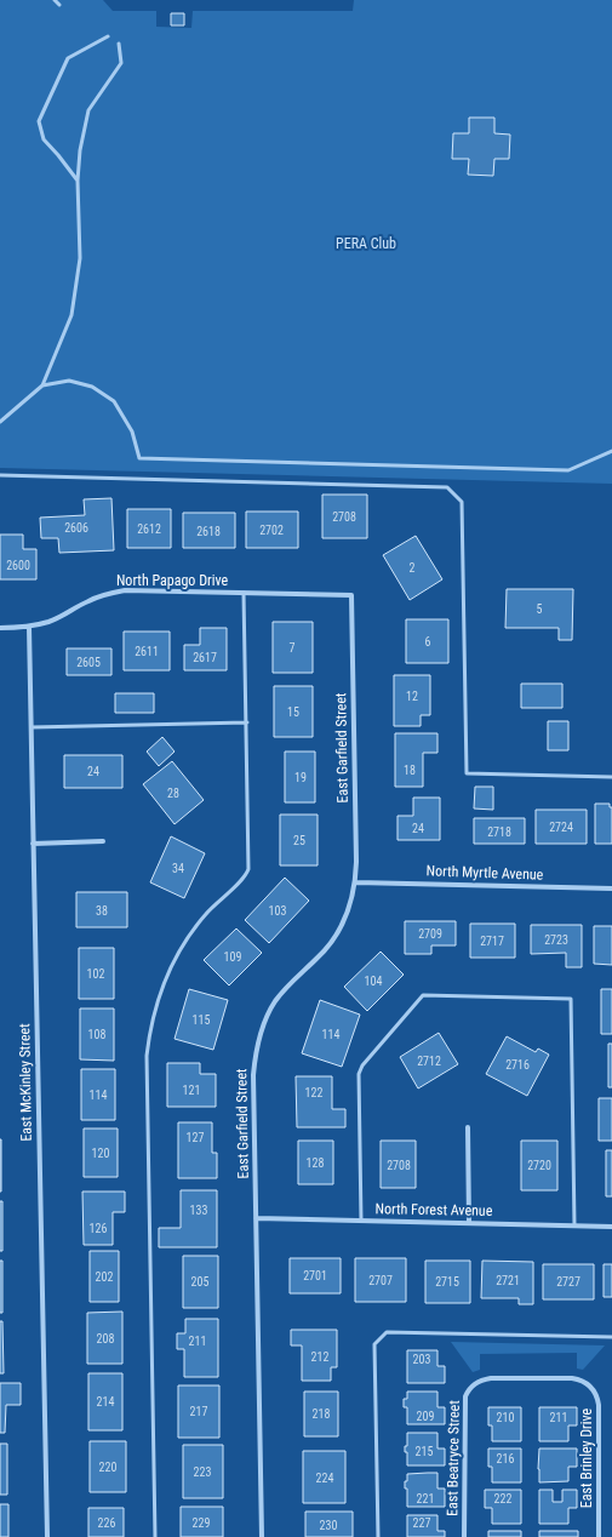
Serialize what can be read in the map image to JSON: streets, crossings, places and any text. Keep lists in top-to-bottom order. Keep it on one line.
{"streets":{"street":["North Papago Drive","East Garfield Street","North Myrtle Avenue","East McKinley Street","North Forest Avenue","East Beatryce Street","East Brinley Drive"]},"crossings":[["North Papago Drive","East Garfield Street"],["North Papago Drive","East McKinley Street"],["East Garfield Street","North Myrtle Avenue"],["East Garfield Street","North Forest Avenue"],["East Beatryce Street","East Brinley Drive"]],"parks":["PERA Club"],"house_numbers":["2708","2606","2612","2702","2618","2600","2","5","6","7","2611","2617","2605","12","15","18","24","19","28","2724","24","2718","25","34","38","103","2709","2723","2717","109","102","104","115","108","114","2712","2716","121","122","114","127","120","128","2708","2720","133","126","2701","202","2707","2721","205","2715","2727","208","211","212","203","214","217","218","209","210","211","215","216","220","223","224","221","222","226","229","227","230"]}
